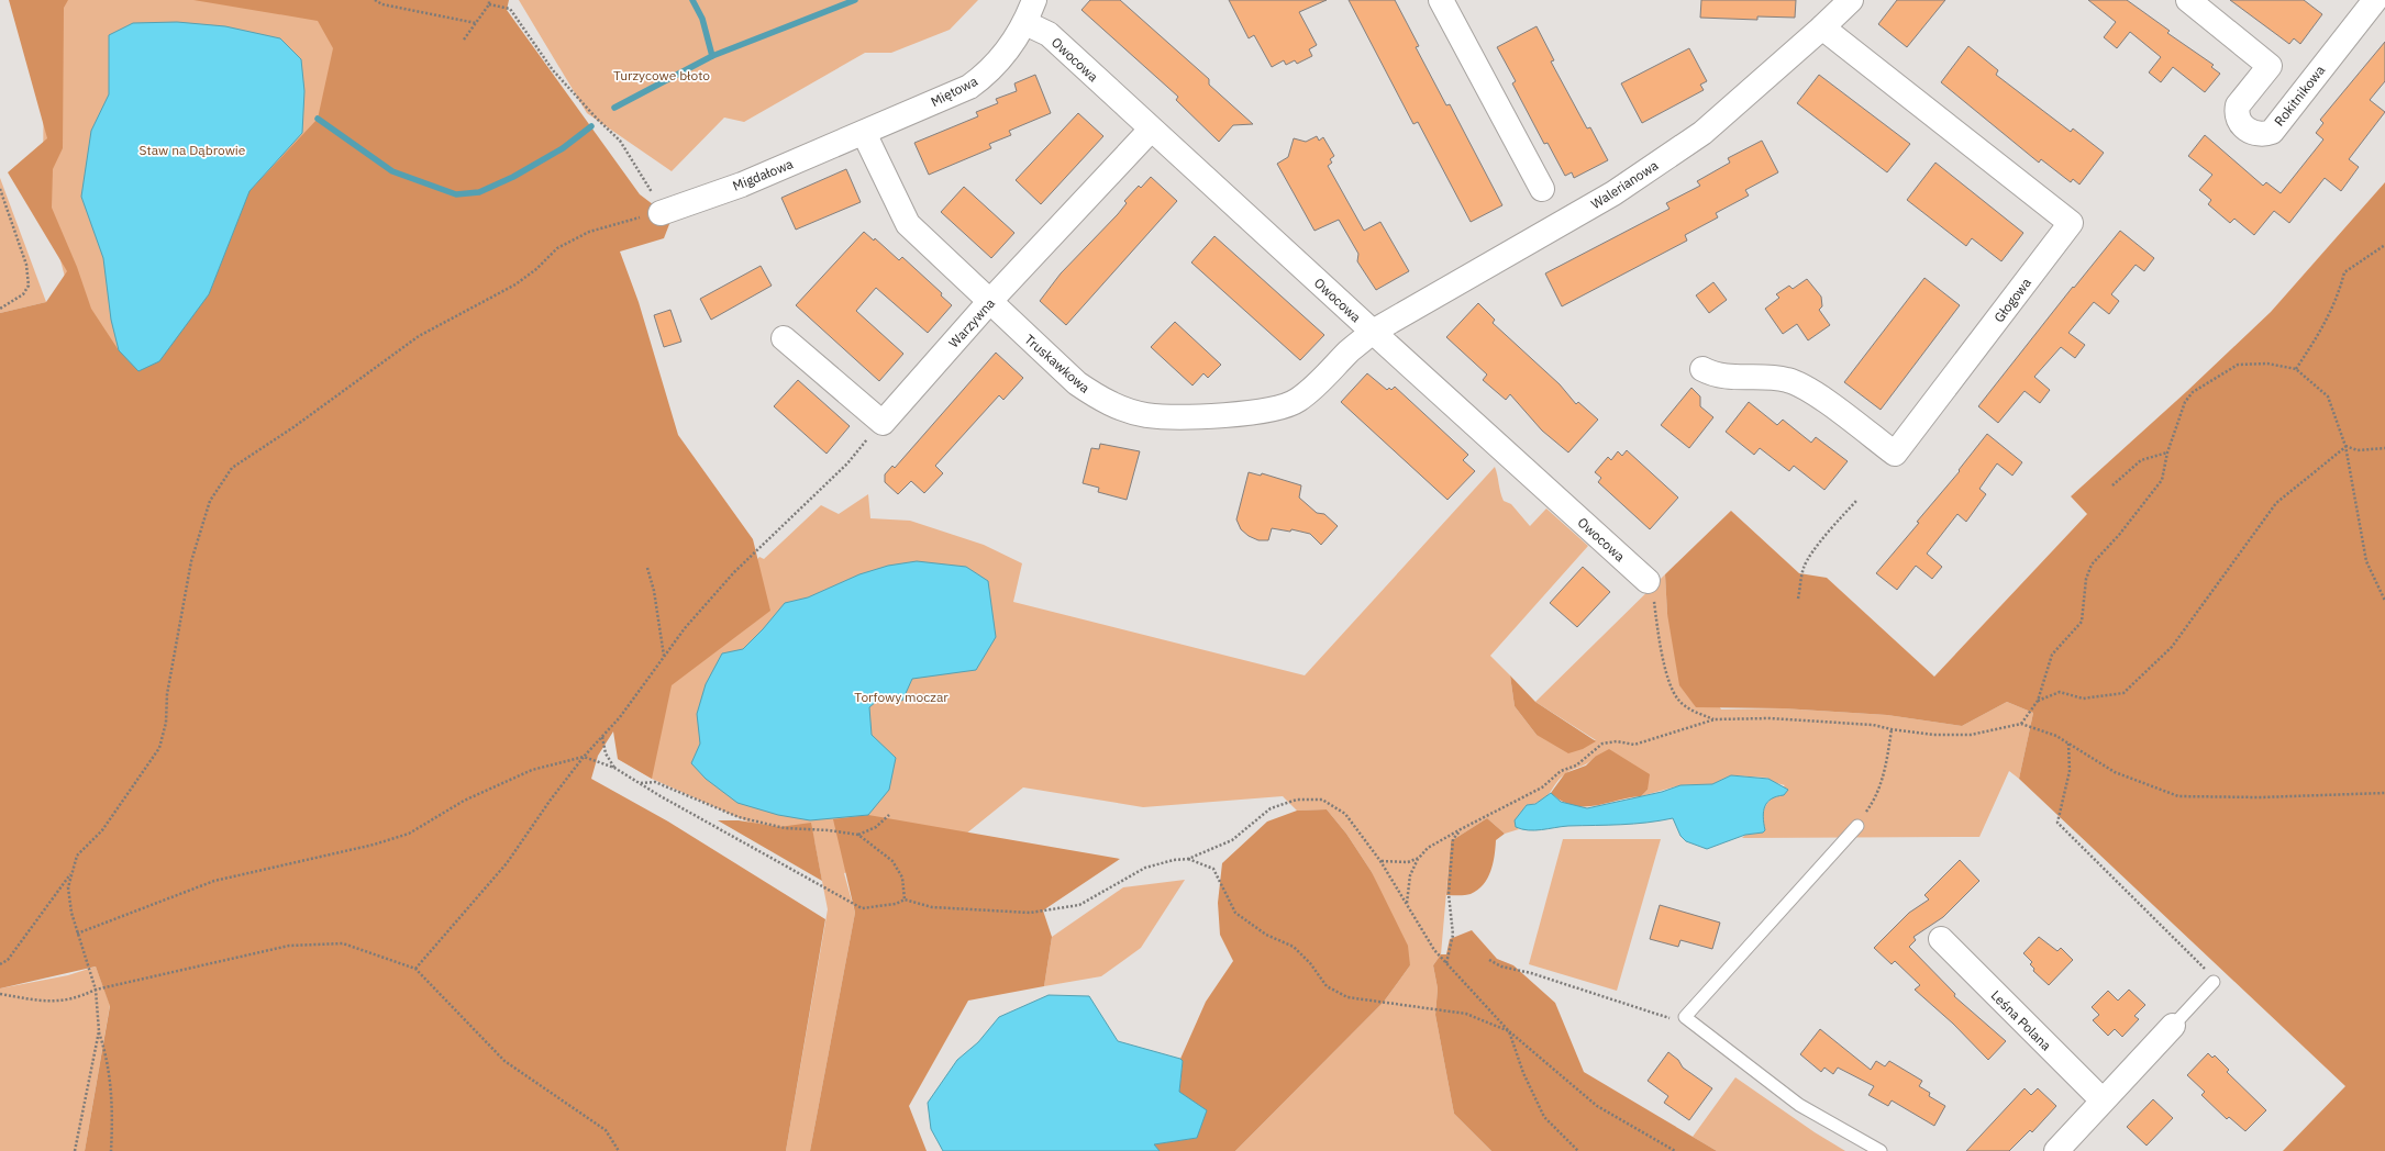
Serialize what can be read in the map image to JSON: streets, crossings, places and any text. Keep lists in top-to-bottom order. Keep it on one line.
{"streets":{"street":["Owocowa","Miętowa","Rokitnikowa","Migdałowa","Walerianowa","Głogowa","Warzywna","Truskawkowa","Leśna Polana"]},"crossings":[["Owocowa","Miętowa"],["Owocowa","Walerianowa"],["Owocowa","Warzywna"],["Owocowa","Truskawkowa"],["Miętowa","Migdałowa"],["Miętowa","Truskawkowa"],["Migdałowa","Truskawkowa"],["Walerianowa","Głogowa"],["Walerianowa","Truskawkowa"],["Warzywna","Truskawkowa"]],"parks":["Turzycowe błoto","Staw na Dąbrowie","Torfowy moczar"]}
